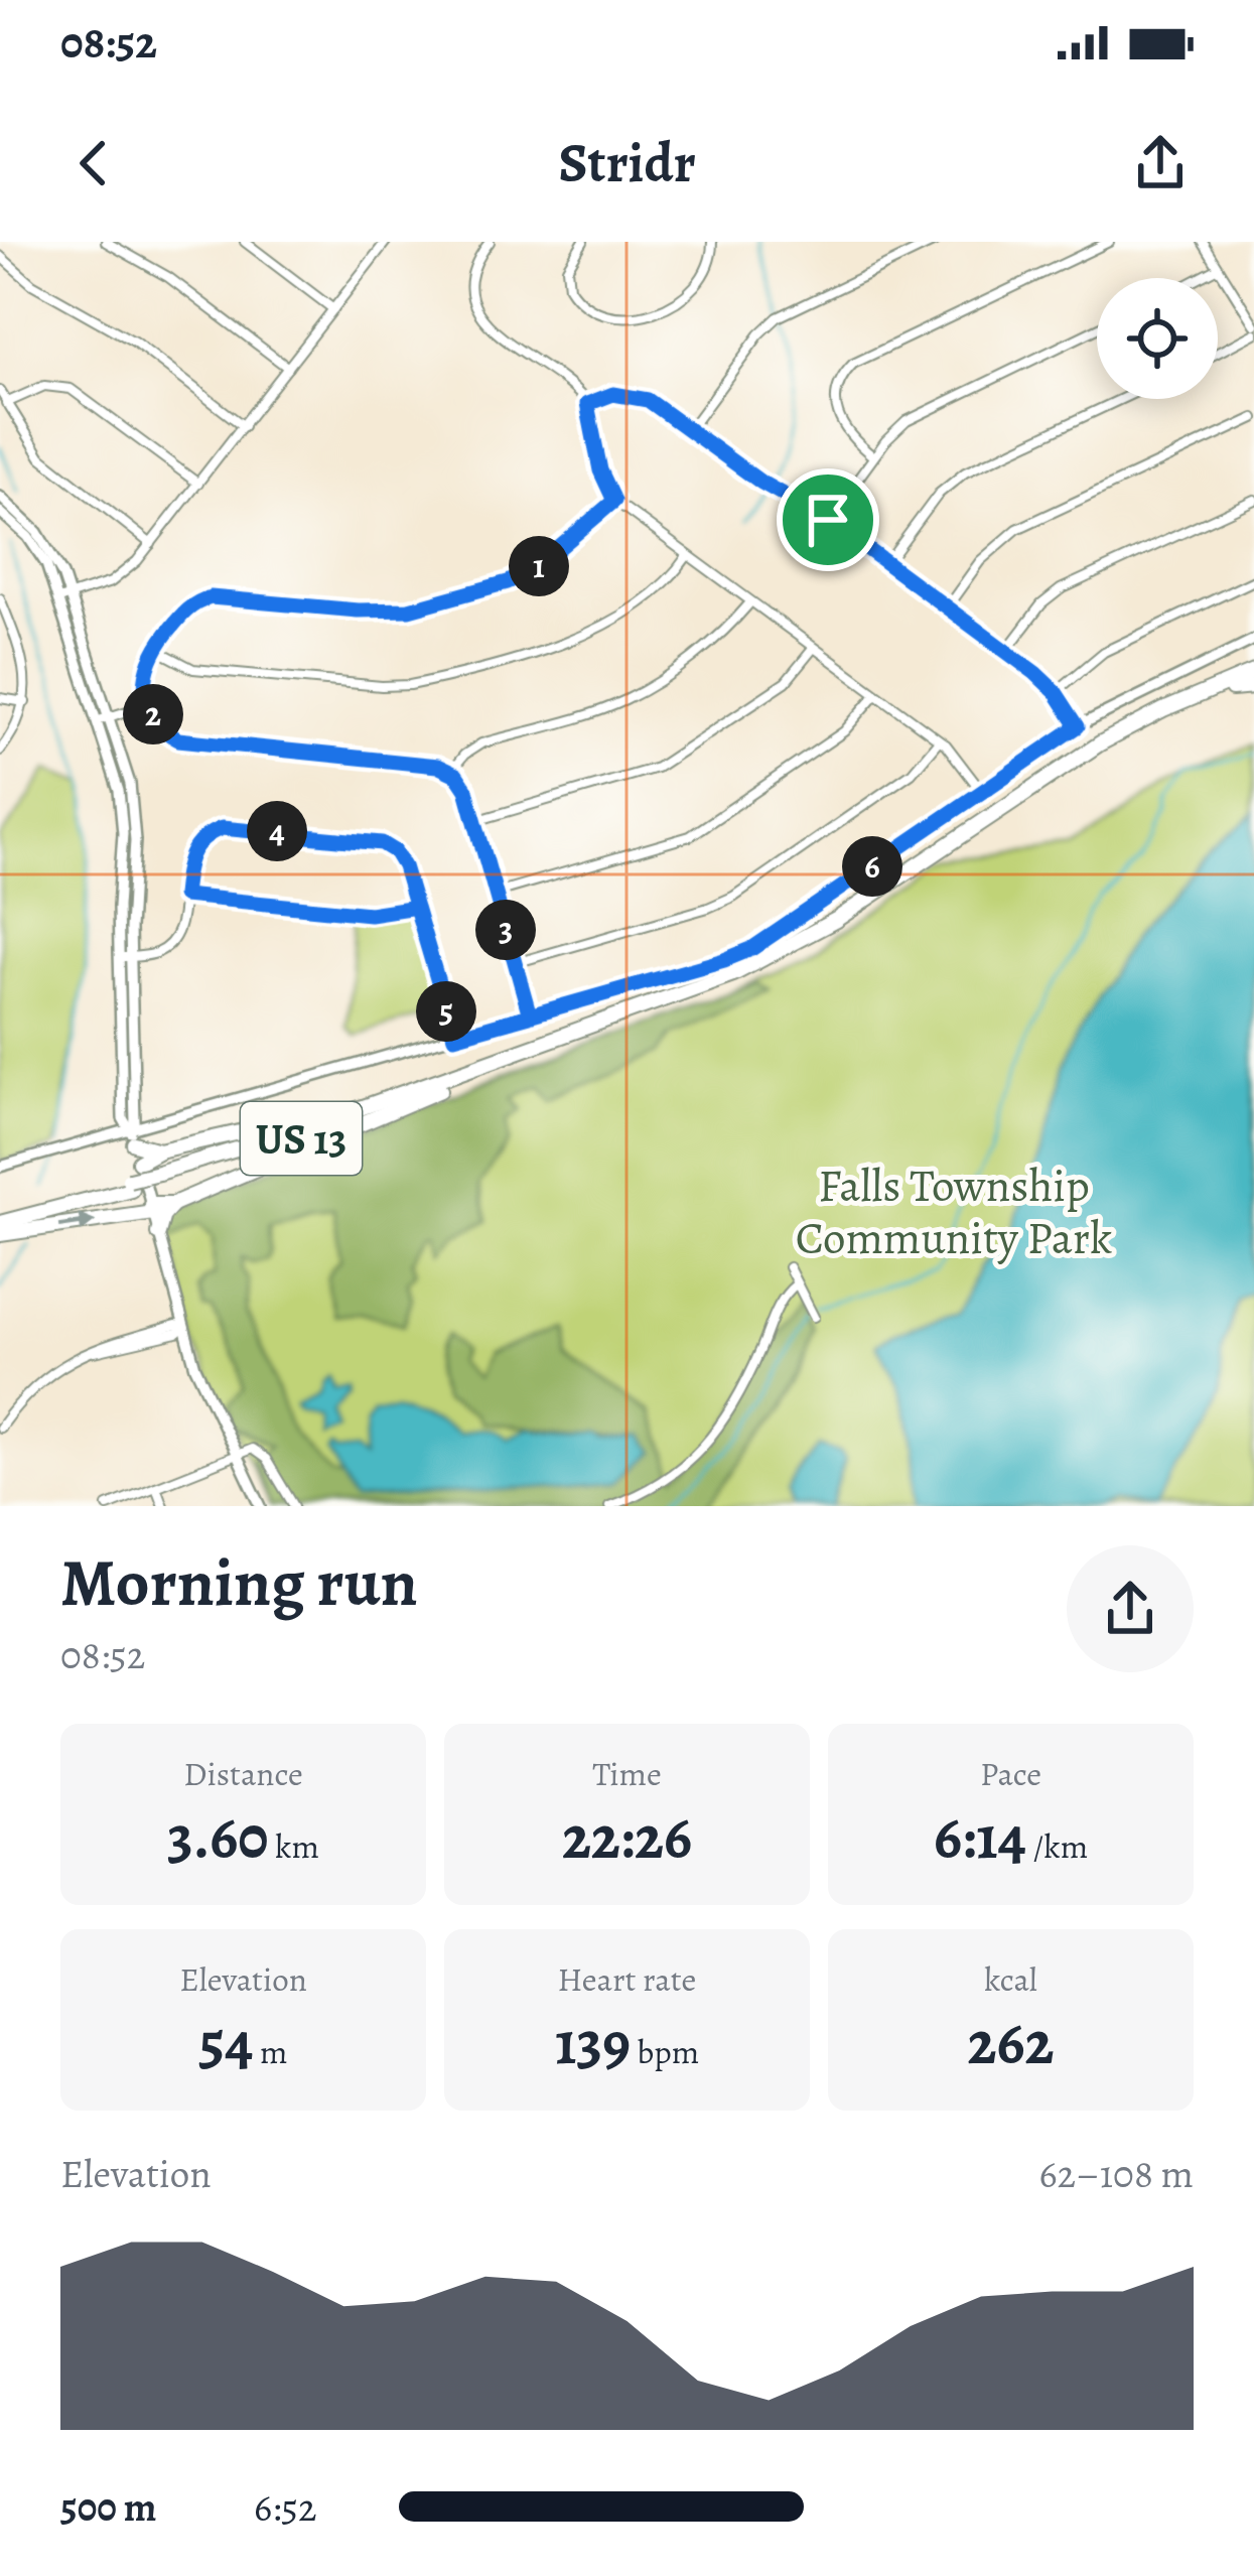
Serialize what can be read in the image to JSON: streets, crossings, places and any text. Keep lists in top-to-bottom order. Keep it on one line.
{"streets":{"highway":["US 13"]},"parks":["Falls Township Community Park"],"page":{"status":"08:52","header":"Stridr","pins":["1","2","4","6","3","5"],"heading":["Morning run","08:52"],"stats":[["Distance","3.60 km"],["Time","22:26"],["Pace","6:14 /km"],["Elevation","54 m"],["Heart rate","139 bpm"],["kcal","262"]],"chart":["Elevation","62–108 m"],"list":[{"name":"500 m","note":"6:52"}]}}
